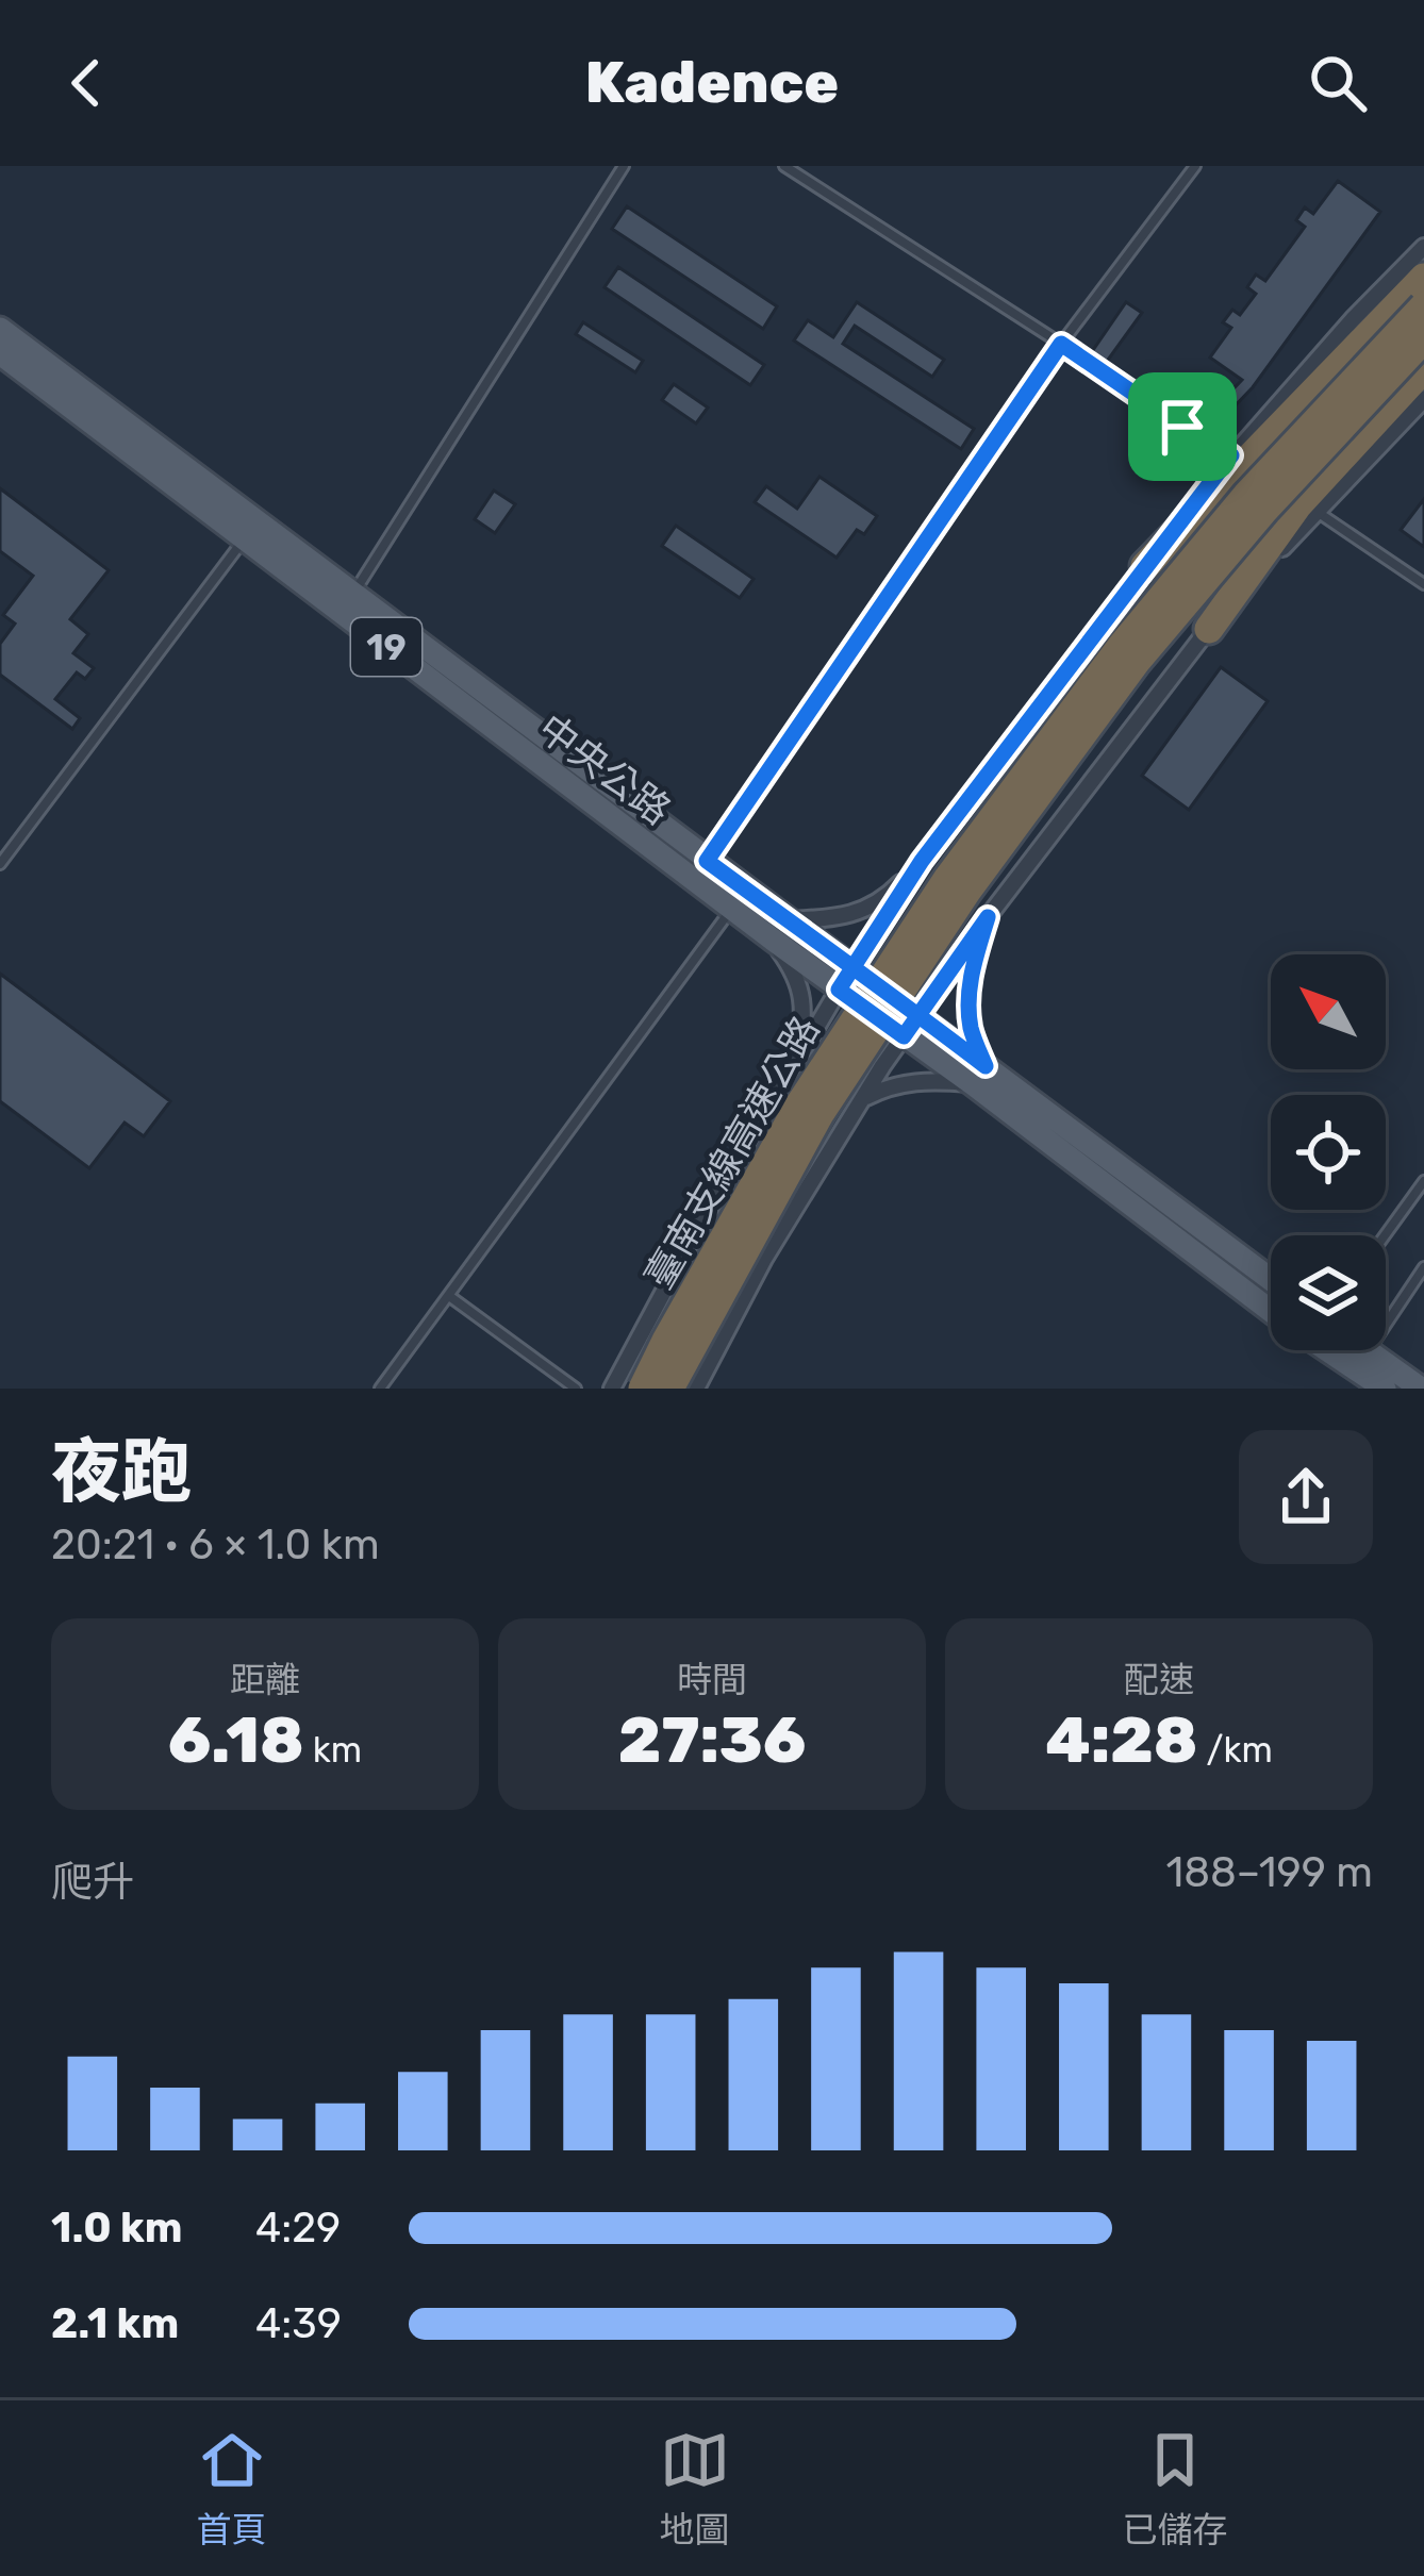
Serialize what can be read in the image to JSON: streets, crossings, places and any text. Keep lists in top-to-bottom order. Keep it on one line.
{"streets":{"highway":["臺南支線高速公路"],"main road":["19","中央公路"]},"north":"top left","page":{"header":"Kadence","heading":["夜跑","20:21 · 6 × 1.0 km"],"stats":[["距離","6.18 km"],["時間","27:36"],["配速","4:28 /km"]],"chart":["爬升","188–199 m"],"list":[{"name":"1.0 km","note":"4:29"},{"name":"2.1 km","note":"4:39"}],"tabs":["首頁","地圖","已儲存"]}}
